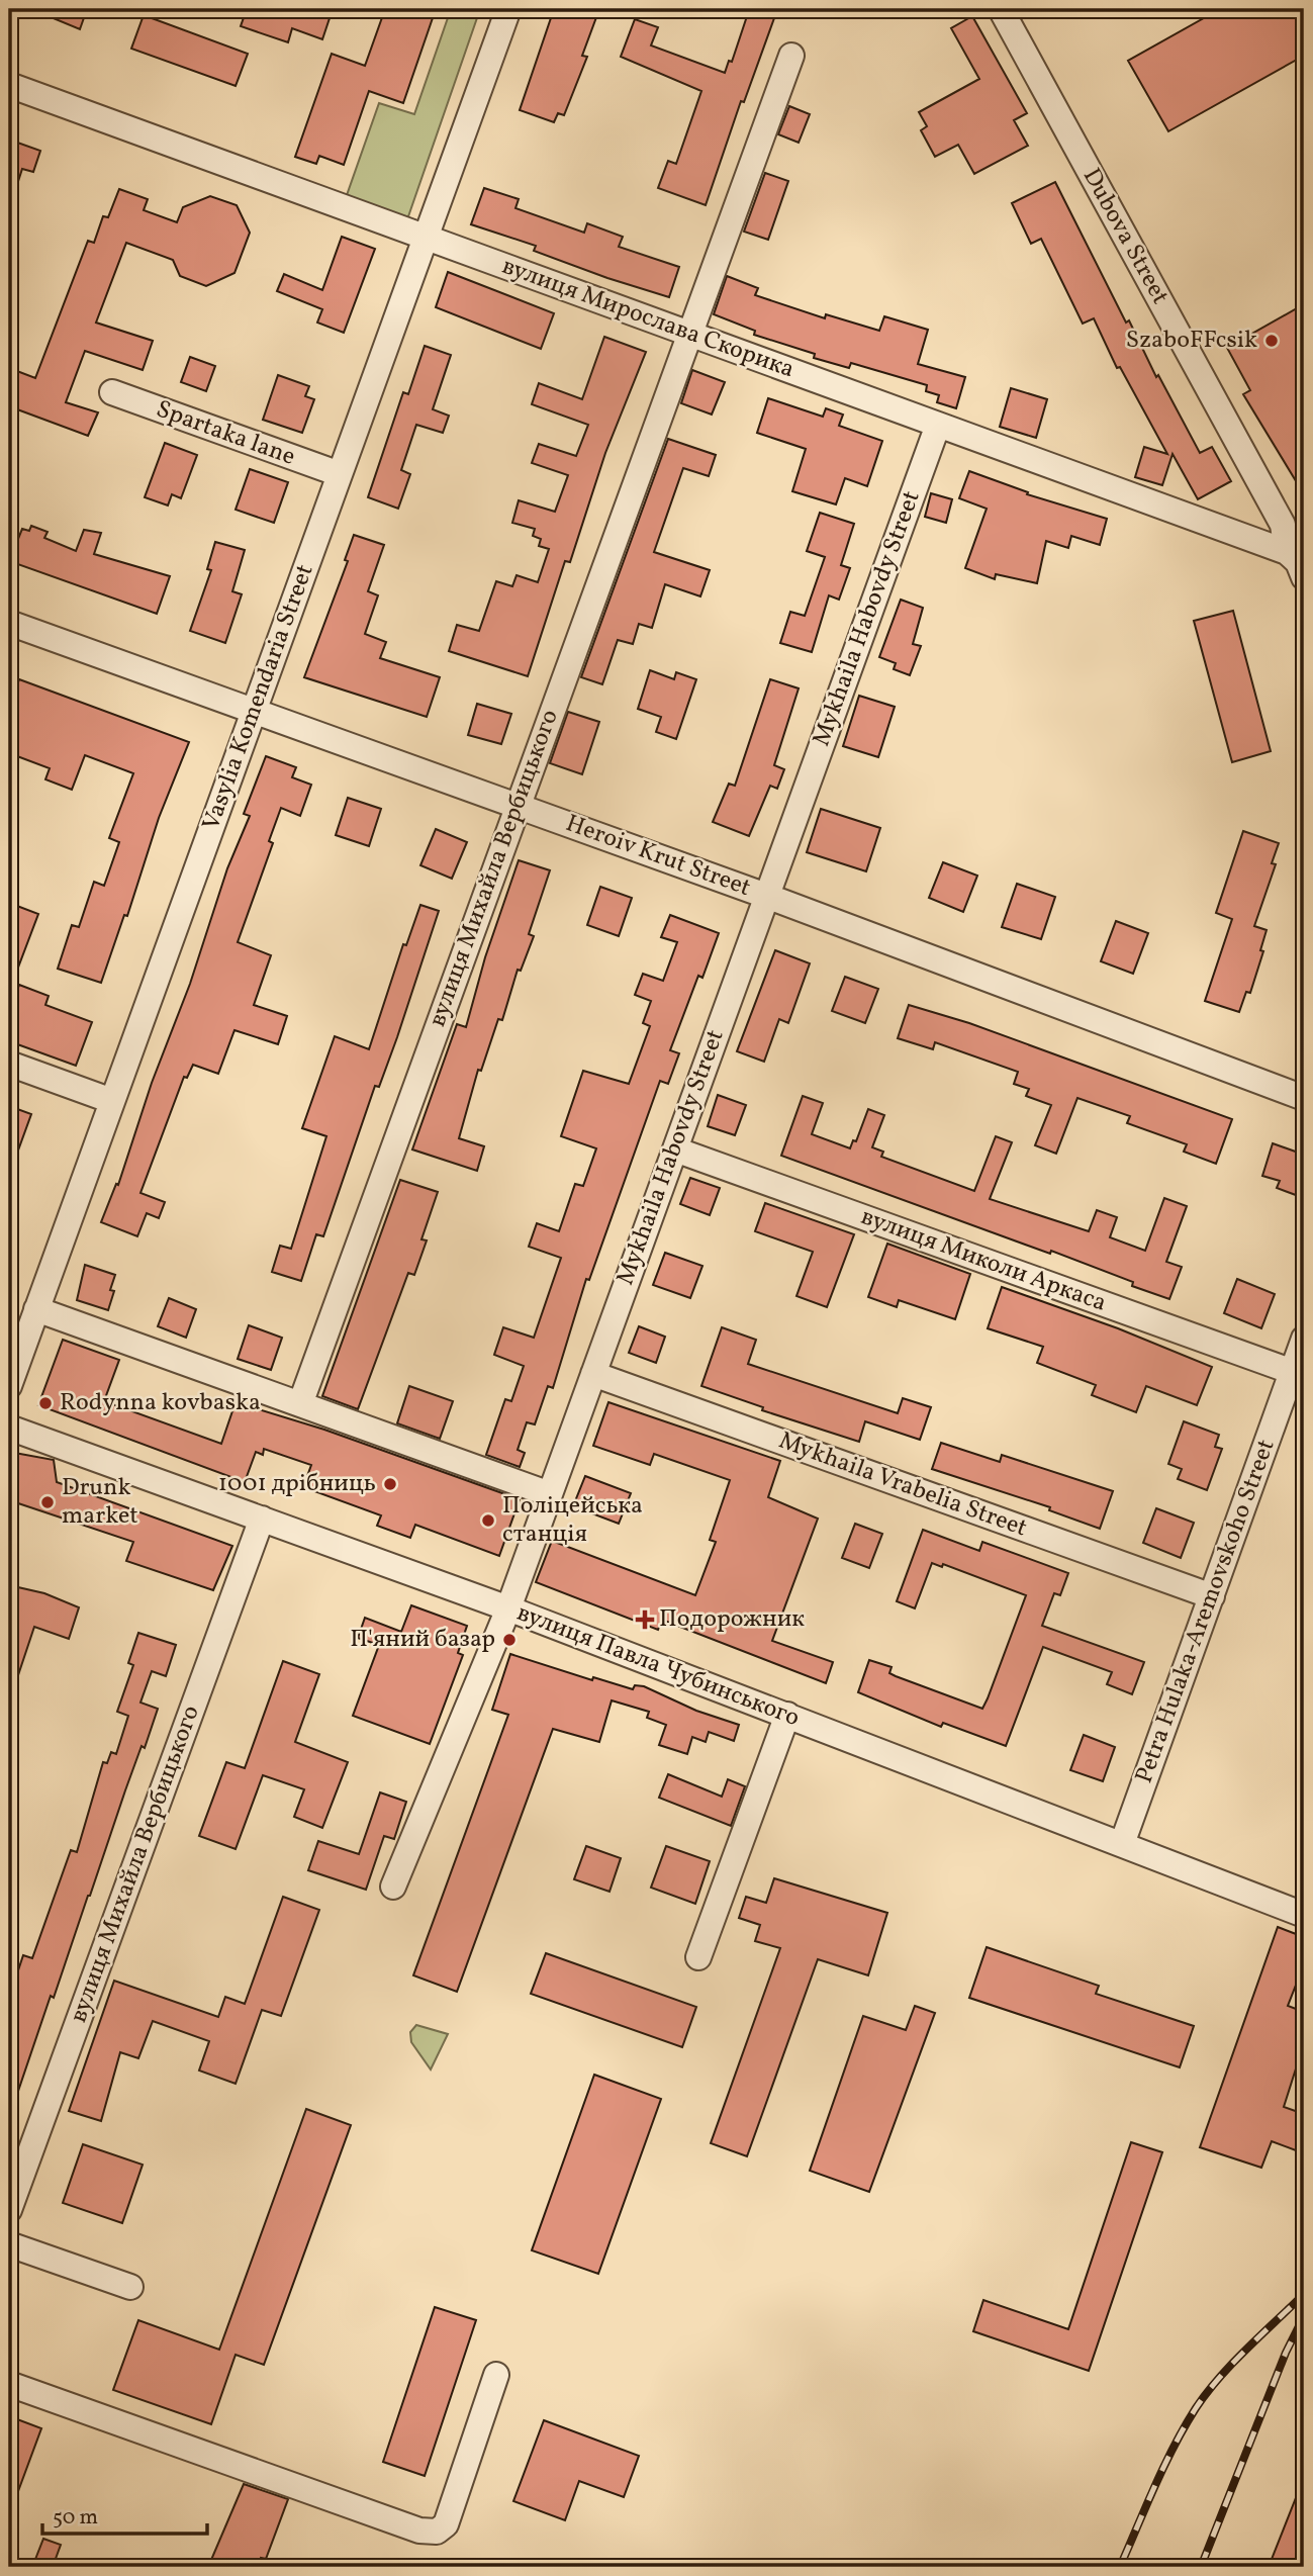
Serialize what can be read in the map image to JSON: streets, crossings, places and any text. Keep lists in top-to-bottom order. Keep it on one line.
{"streets":{"street":["Dubova Street","вулиця Мирослава Скорика","Spartaka lane","Mykhaila Habovdy Street","Vasylia Komendaria Street","Heroiv Krut Street","вулиця Михайла Вербицького","вулиця Миколи Аркаса","Mykhaila Vrabelia Street","Petra Hulaka-Aremovskoho Street","вулиця Павла Чубинського"]},"crossings":[["Dubova Street","вулиця Мирослава Скорика"],["вулиця Мирослава Скорика","Mykhaila Habovdy Street"],["вулиця Мирослава Скорика","Vasylia Komendaria Street"],["вулиця Мирослава Скорика","вулиця Михайла Вербицького"],["Spartaka lane","Vasylia Komendaria Street"],["Mykhaila Habovdy Street","Heroiv Krut Street"],["Mykhaila Habovdy Street","вулиця Миколи Аркаса"],["Mykhaila Habovdy Street","Mykhaila Vrabelia Street"],["Mykhaila Habovdy Street","вулиця Павла Чубинського"],["Vasylia Komendaria Street","Heroiv Krut Street"],["Heroiv Krut Street","вулиця Михайла Вербицького"],["вулиця Михайла Вербицького","вулиця Павла Чубинського"],["вулиця Миколи Аркаса","Petra Hulaka-Aremovskoho Street"],["Mykhaila Vrabelia Street","Petra Hulaka-Aremovskoho Street"],["Petra Hulaka-Aremovskoho Street","вулиця Павла Чубинського"]],"places":{"other":["SzaboFFcsik","Rodynna kovbaska","1001 дрібниць","Drunk market","Поліцейська станція","П'яний базар"],"health":["Подорожник"]},"scale_bar":"50 m"}
